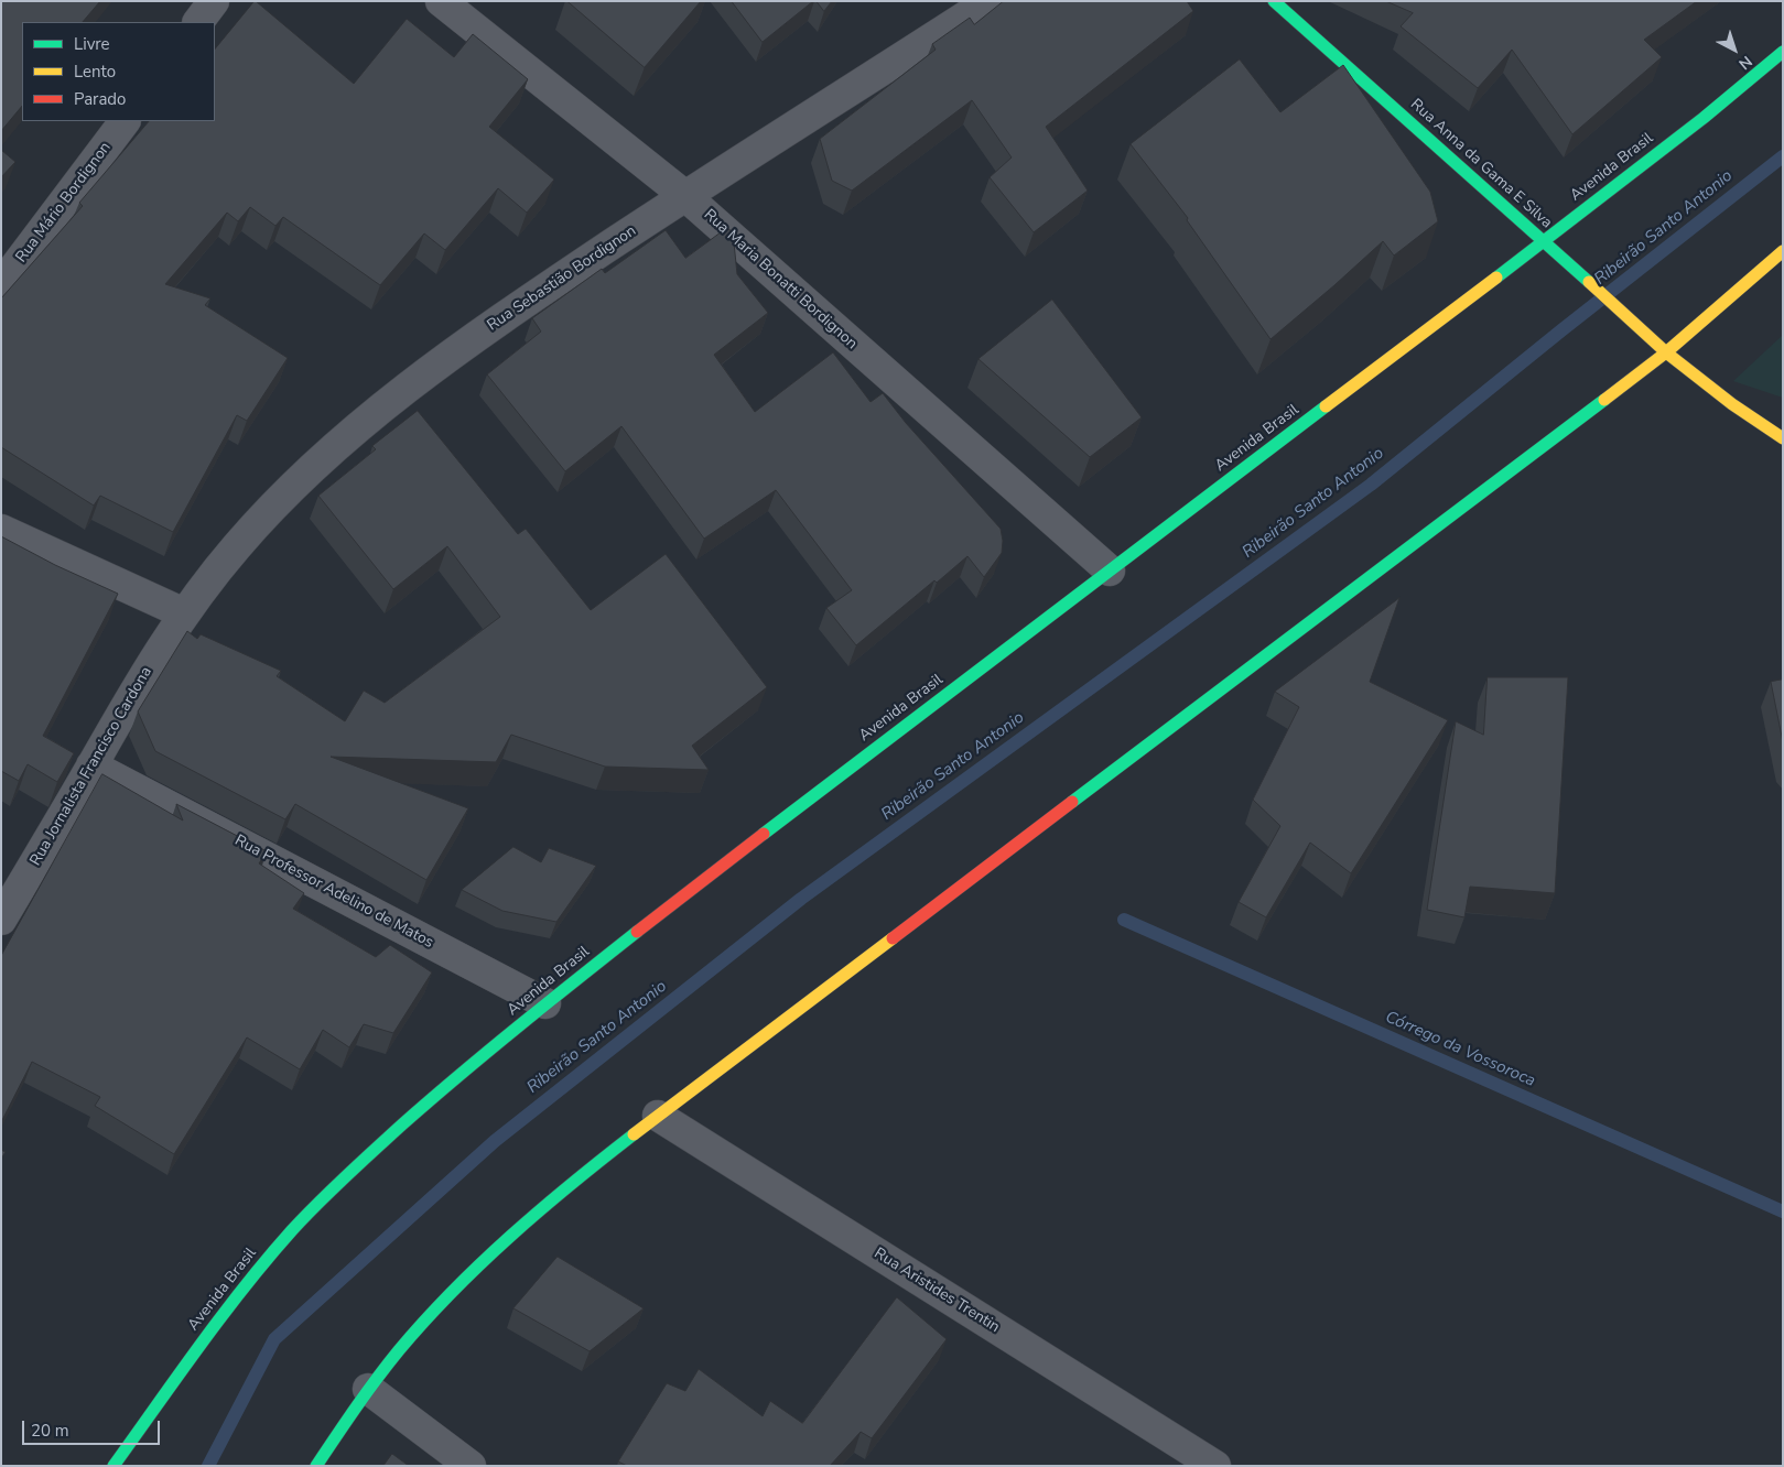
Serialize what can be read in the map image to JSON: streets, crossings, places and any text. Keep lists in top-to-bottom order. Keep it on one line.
{"streets":{"main road":["Rua Anna da Gama E Silva","Avenida Brasil"],"street":["Rua Mário Bordignon","Rua Sebastião Bordignon","Rua Maria Bonatti Bordignon","Rua Jornalista Francisco Cardona","Rua Professor Adelino de Matos","Rua Aristides Trentin"]},"crossings":[["Rua Anna da Gama E Silva","Avenida Brasil"],["Avenida Brasil","Rua Maria Bonatti Bordignon"],["Avenida Brasil","Rua Professor Adelino de Matos"],["Rua Sebastião Bordignon","Rua Maria Bonatti Bordignon"],["Rua Sebastião Bordignon","Rua Jornalista Francisco Cardona"],["Rua Jornalista Francisco Cardona","Rua Professor Adelino de Matos"]],"water":["Ribeirão Santo Antonio","Córrego da Vossoroca"],"legend":["Livre","Lento","Parado"],"scale_bar":"20 m","north":"bottom right"}
